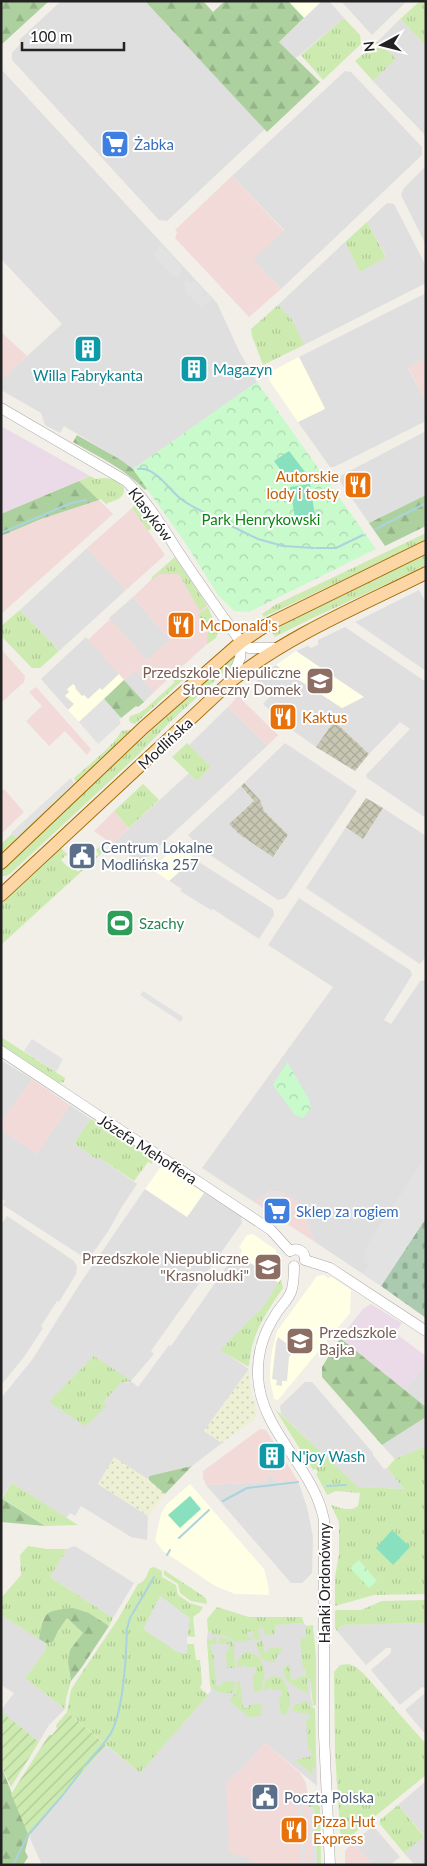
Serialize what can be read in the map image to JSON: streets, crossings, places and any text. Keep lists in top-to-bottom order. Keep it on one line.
{"streets":{"main road":["Modlińska"],"street":["Klasyków","Józefa Mehoffera","Hanki Ordonówny"]},"crossings":[["Klasyków","Modlińska"],["Józefa Mehoffera","Hanki Ordonówny"]],"parks":["Park Henrykowski"],"places":{"supermarket":["Żabka","Sklep za rogiem"],"building":["Willa Fabrykanta","Magazyn","N'joy Wash"],"restaurant":["Autorskie lody i tosty","McDonald's","Kaktus","Pizza Hut Express"],"school or university":["Przedszkole Niepuliczne Słoneczny Domek","Przedszkole Niepubliczne \"Krasnoludki\"","Przedszkole Bajka"],"public building":["Centrum Lokalne Modlińska 257","Poczta Polska"],"sports":["Szachy"]},"scale_bar":"100 m","north":"left"}
